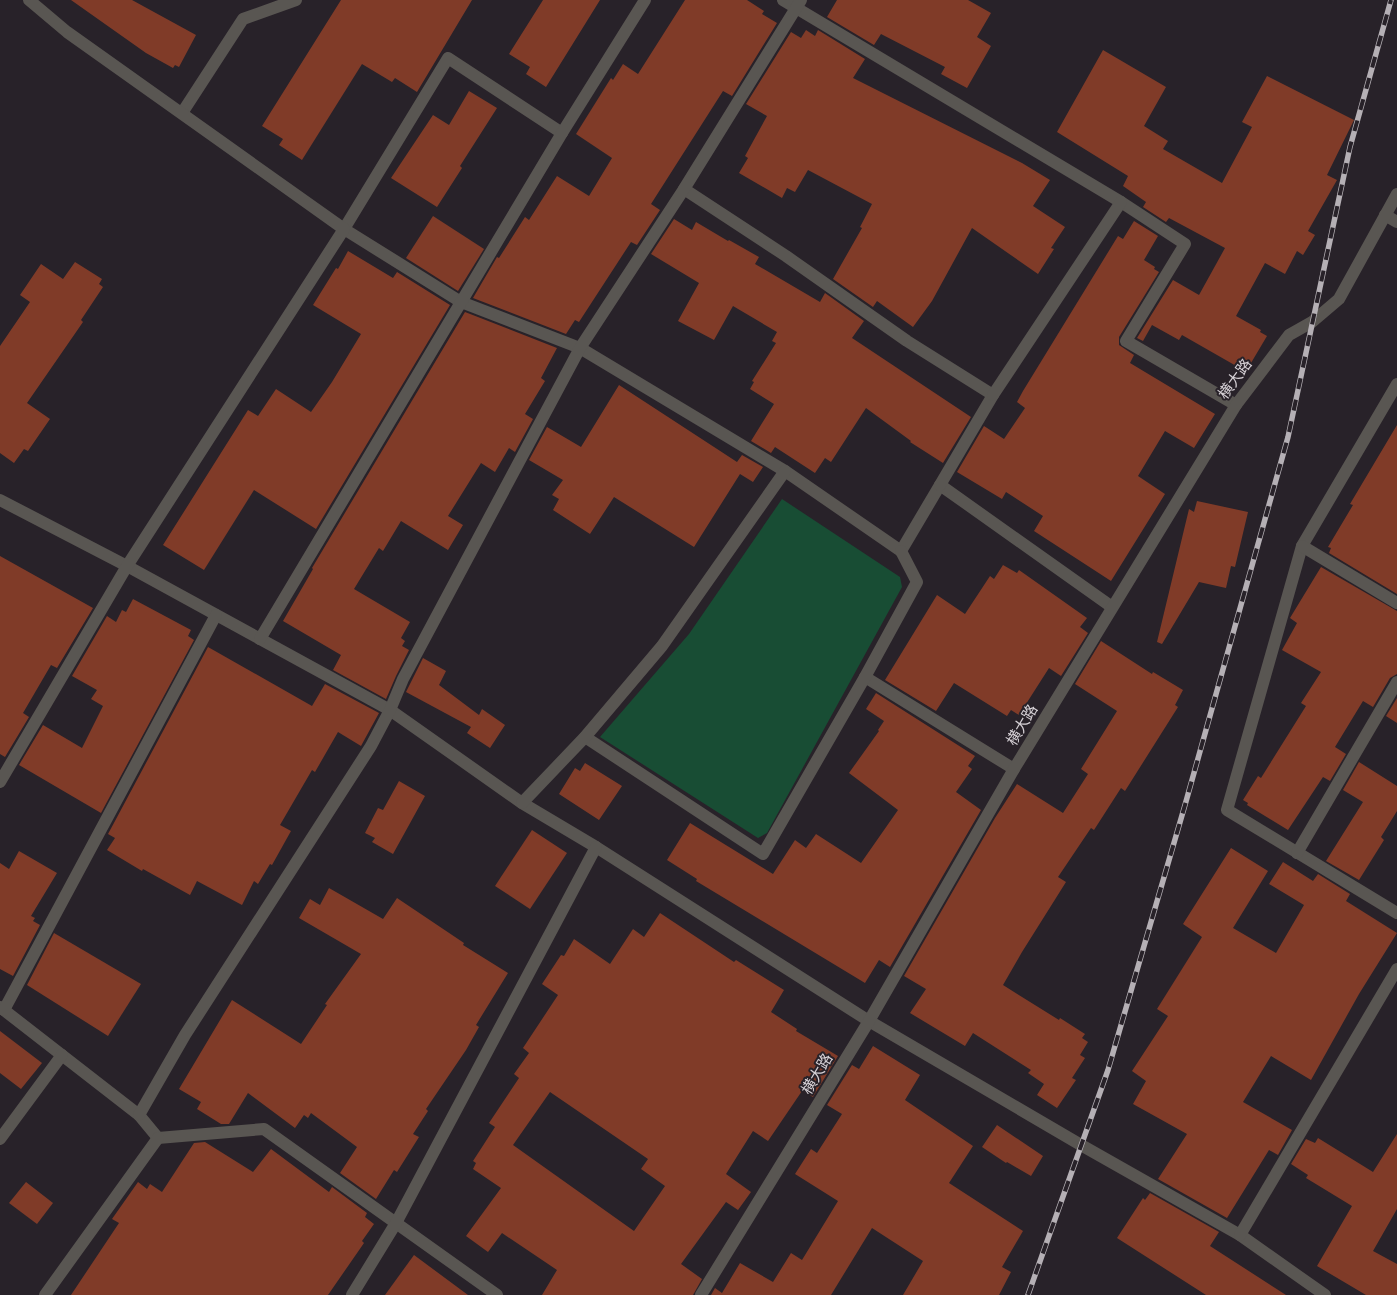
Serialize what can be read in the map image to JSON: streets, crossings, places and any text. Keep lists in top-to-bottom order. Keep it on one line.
{"streets":{"street":["横大路"]}}
